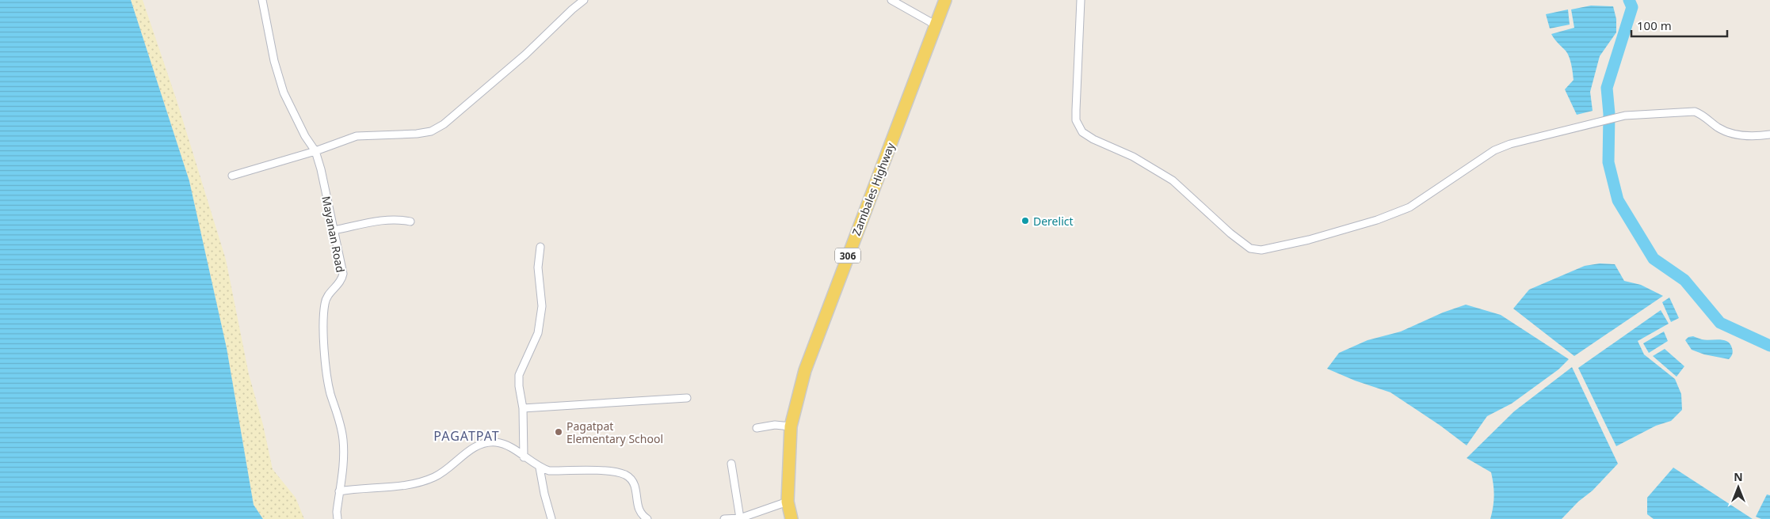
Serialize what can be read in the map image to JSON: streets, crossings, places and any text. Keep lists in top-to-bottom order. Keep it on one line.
{"streets":{"main road":["Zambales Highway","306"],"street":["Mayanan Road"]},"districts":["PAGATPAT"],"places":["Derelict","Pagatpat Elementary School"],"scale_bar":"100 m","north":"top"}
